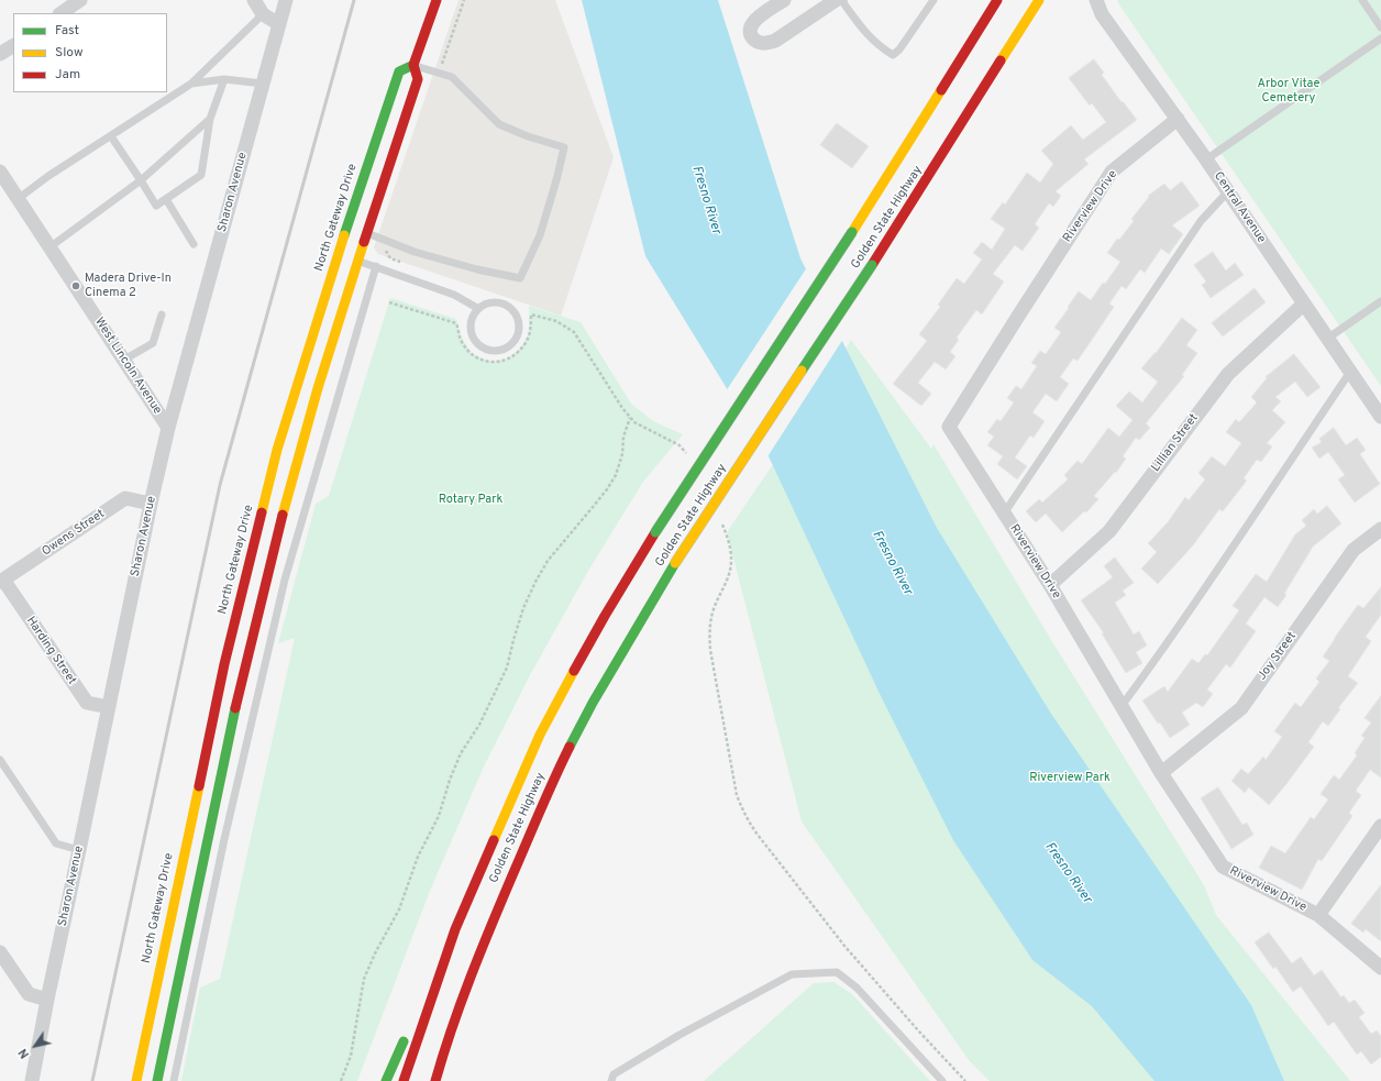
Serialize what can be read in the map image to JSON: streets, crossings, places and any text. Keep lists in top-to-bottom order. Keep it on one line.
{"streets":{"main road":["North Gateway Drive","Golden State Highway"],"street":["Sharon Avenue","Riverview Drive","Central Avenue","West Lincoln Avenue","Lillian Street","Owens Street","Harding Street","Joy Street"]},"crossings":[["Sharon Avenue","West Lincoln Avenue"],["Sharon Avenue","Owens Street"],["Sharon Avenue","Harding Street"],["Riverview Drive","Central Avenue"],["Riverview Drive","Lillian Street"],["Riverview Drive","Joy Street"],["Central Avenue","Lillian Street"],["Owens Street","Harding Street"]],"water":["Fresno River"],"parks":["Arbor Vitae Cemetery","Rotary Park","Riverview Park"],"places":["Madera Drive-In Cinema 2"],"legend":["Fast","Slow","Jam"],"north":"bottom left"}
